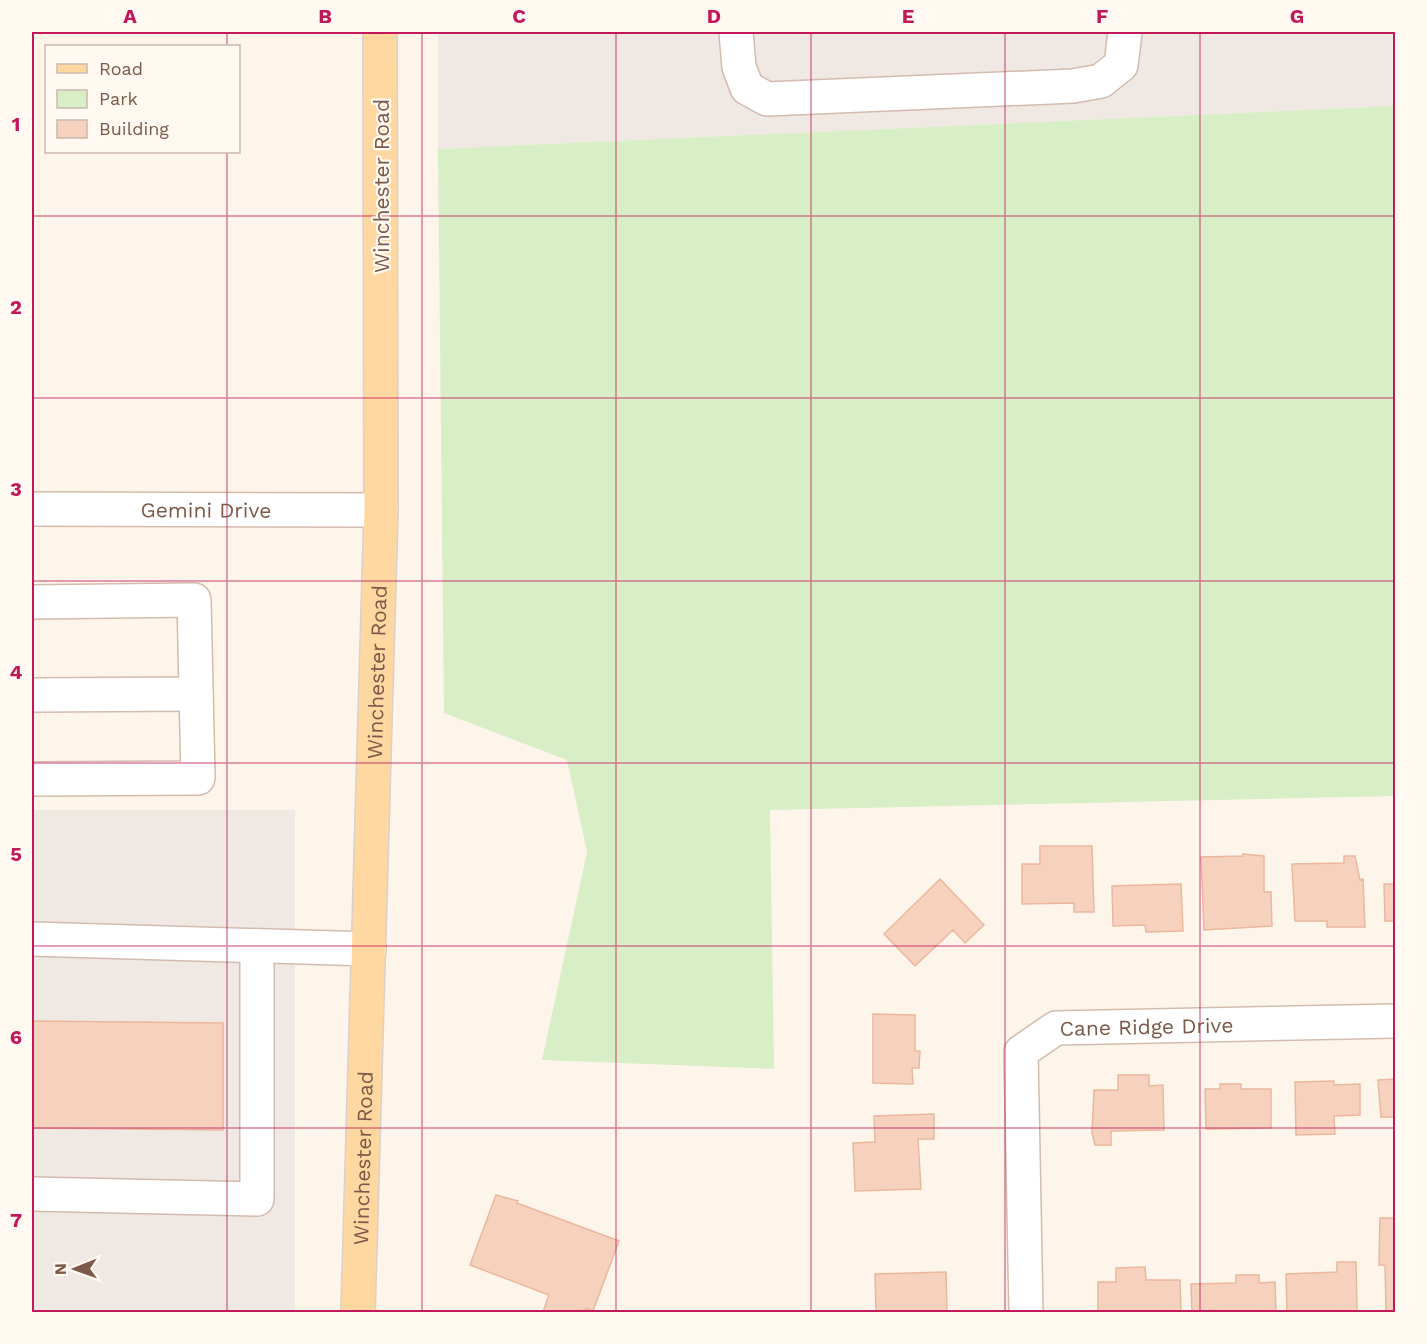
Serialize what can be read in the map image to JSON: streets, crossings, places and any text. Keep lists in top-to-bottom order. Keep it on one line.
{"streets":{"main road":["Winchester Road"],"street":["Gemini Drive","Cane Ridge Drive"]},"crossings":[["Winchester Road","Gemini Drive"]],"legend":["Road","Park","Building"],"north":"left","grid":{"columns":["A","B","C","D","E","F","G"],"rows":["1","2","3","4","5","6","7"]}}
